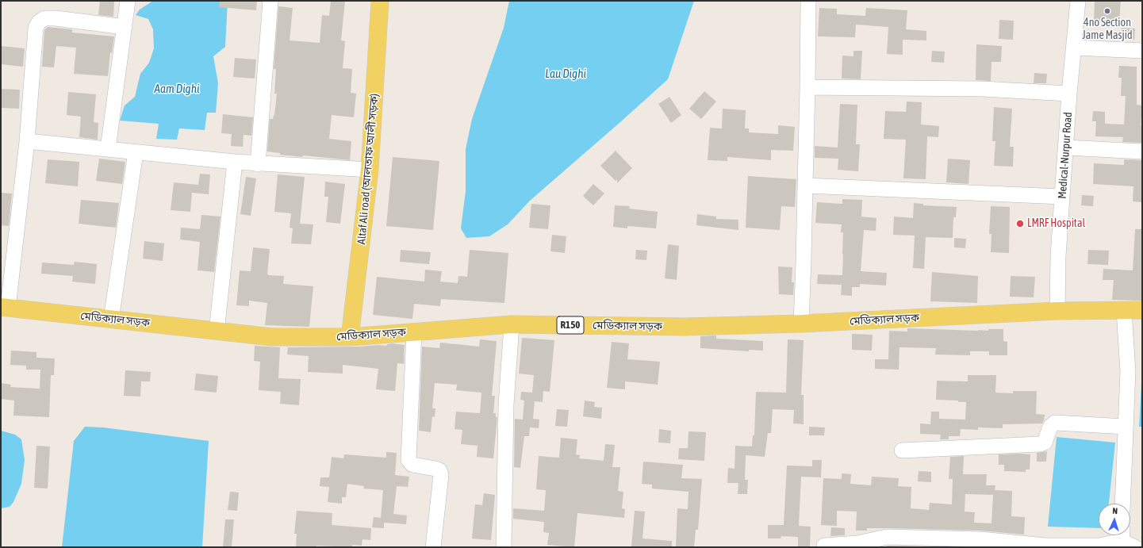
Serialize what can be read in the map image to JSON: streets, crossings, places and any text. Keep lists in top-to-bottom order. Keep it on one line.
{"streets":{"main road":["Altaf Ali road (আলতাফ আলী সড়ক)","মেডিক্যাল সড়ক","R150"],"street":["Medical-Nurpur Road"]},"crossings":[["Medical-Nurpur Road","মেডিক্যাল সড়ক"],["Altaf Ali road (আলতাফ আলী সড়ক)","মেডিক্যাল সড়ক"]],"water":["Lau Dighi","Aam Dighi"],"places":["4no Section Jame Masjid","LMRF Hospital"],"north":"top"}
